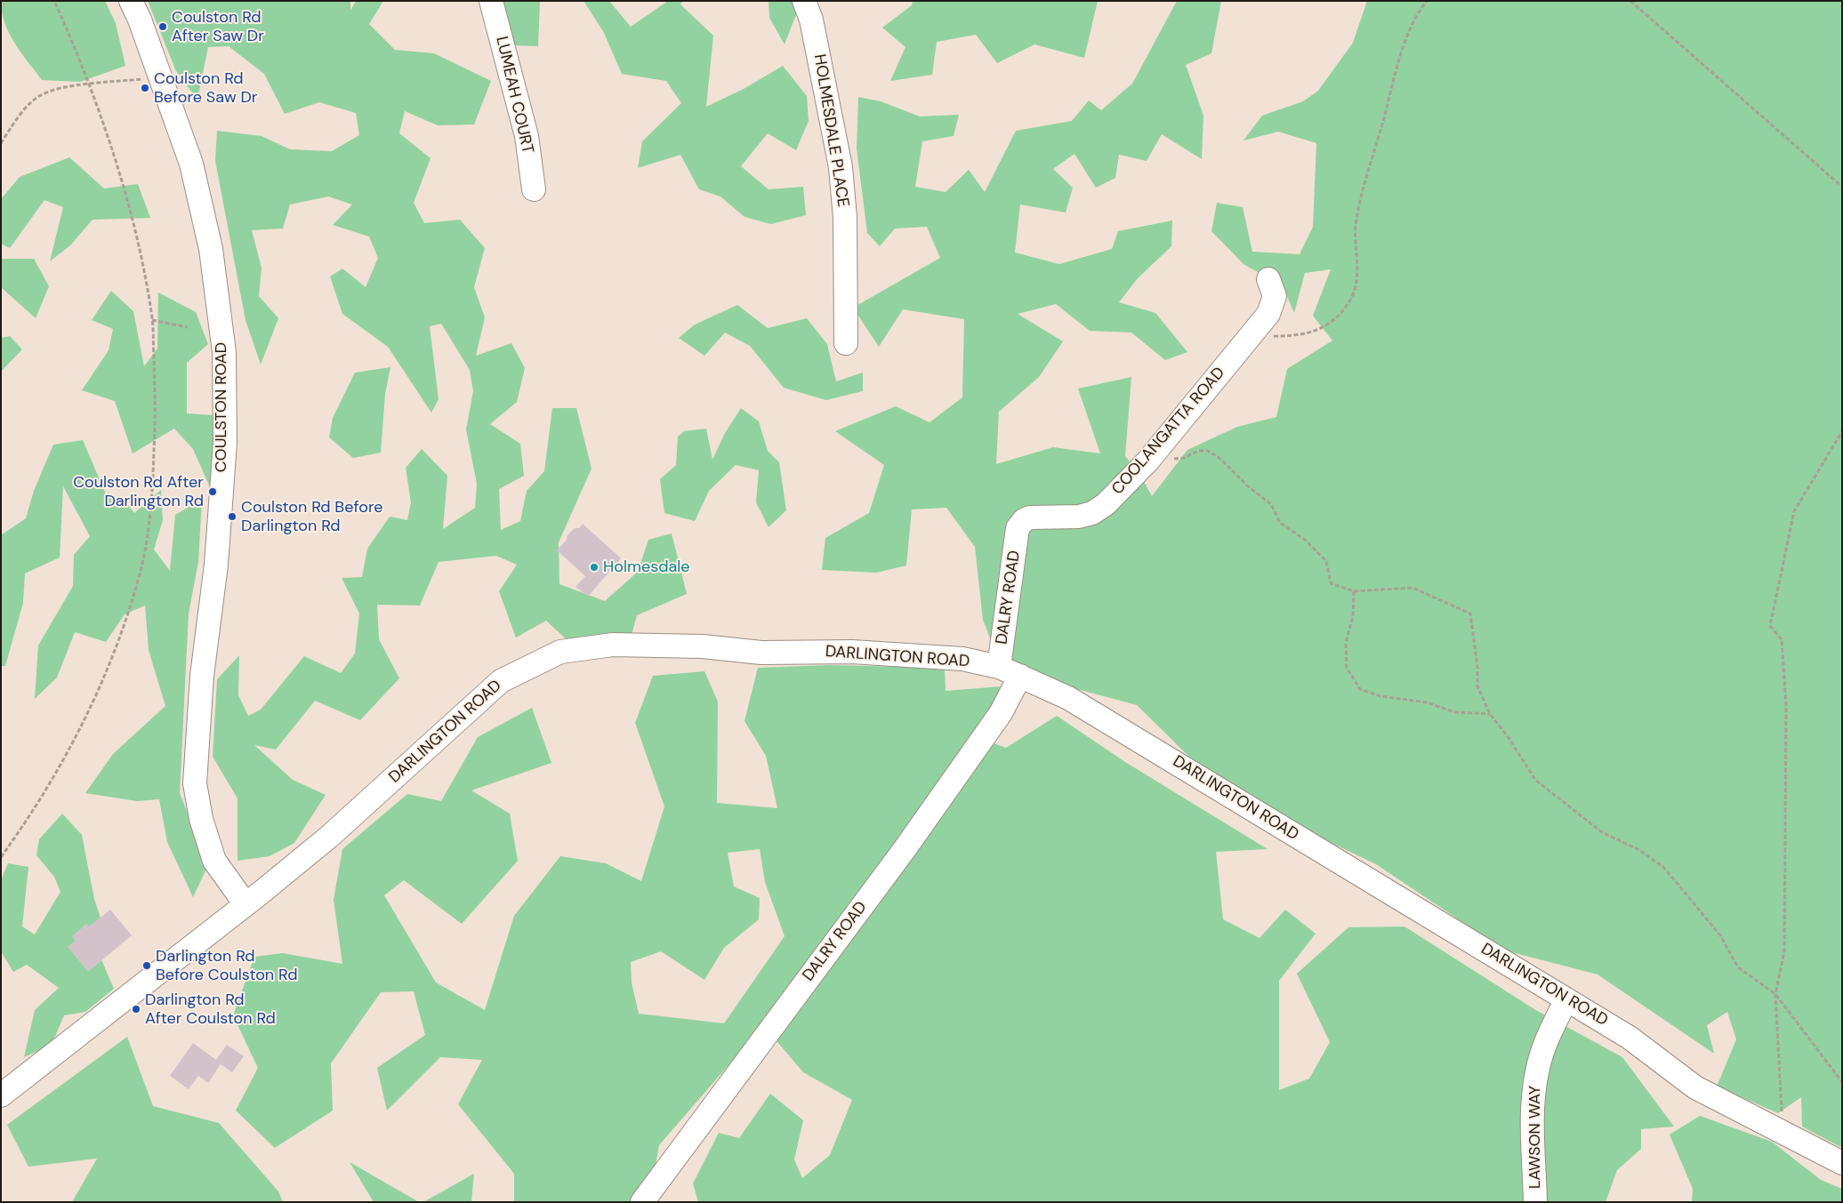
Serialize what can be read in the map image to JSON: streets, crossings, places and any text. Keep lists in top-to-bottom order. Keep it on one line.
{"streets":{"street":["LUMEAH COURT","HOLMESDALE PLACE","COULSTON ROAD","COOLANGATTA ROAD","DALRY ROAD","DARLINGTON ROAD","LAWSON WAY"]},"crossings":[["COULSTON ROAD","DARLINGTON ROAD"],["COOLANGATTA ROAD","DALRY ROAD"],["DALRY ROAD","DARLINGTON ROAD"],["DARLINGTON ROAD","LAWSON WAY"]],"places":["Coulston Rd After Saw Dr","Coulston Rd Before Saw Dr","Coulston Rd After Darlington Rd","Coulston Rd Before Darlington Rd","Holmesdale","Darlington Rd Before Coulston Rd","Darlington Rd After Coulston Rd"]}
